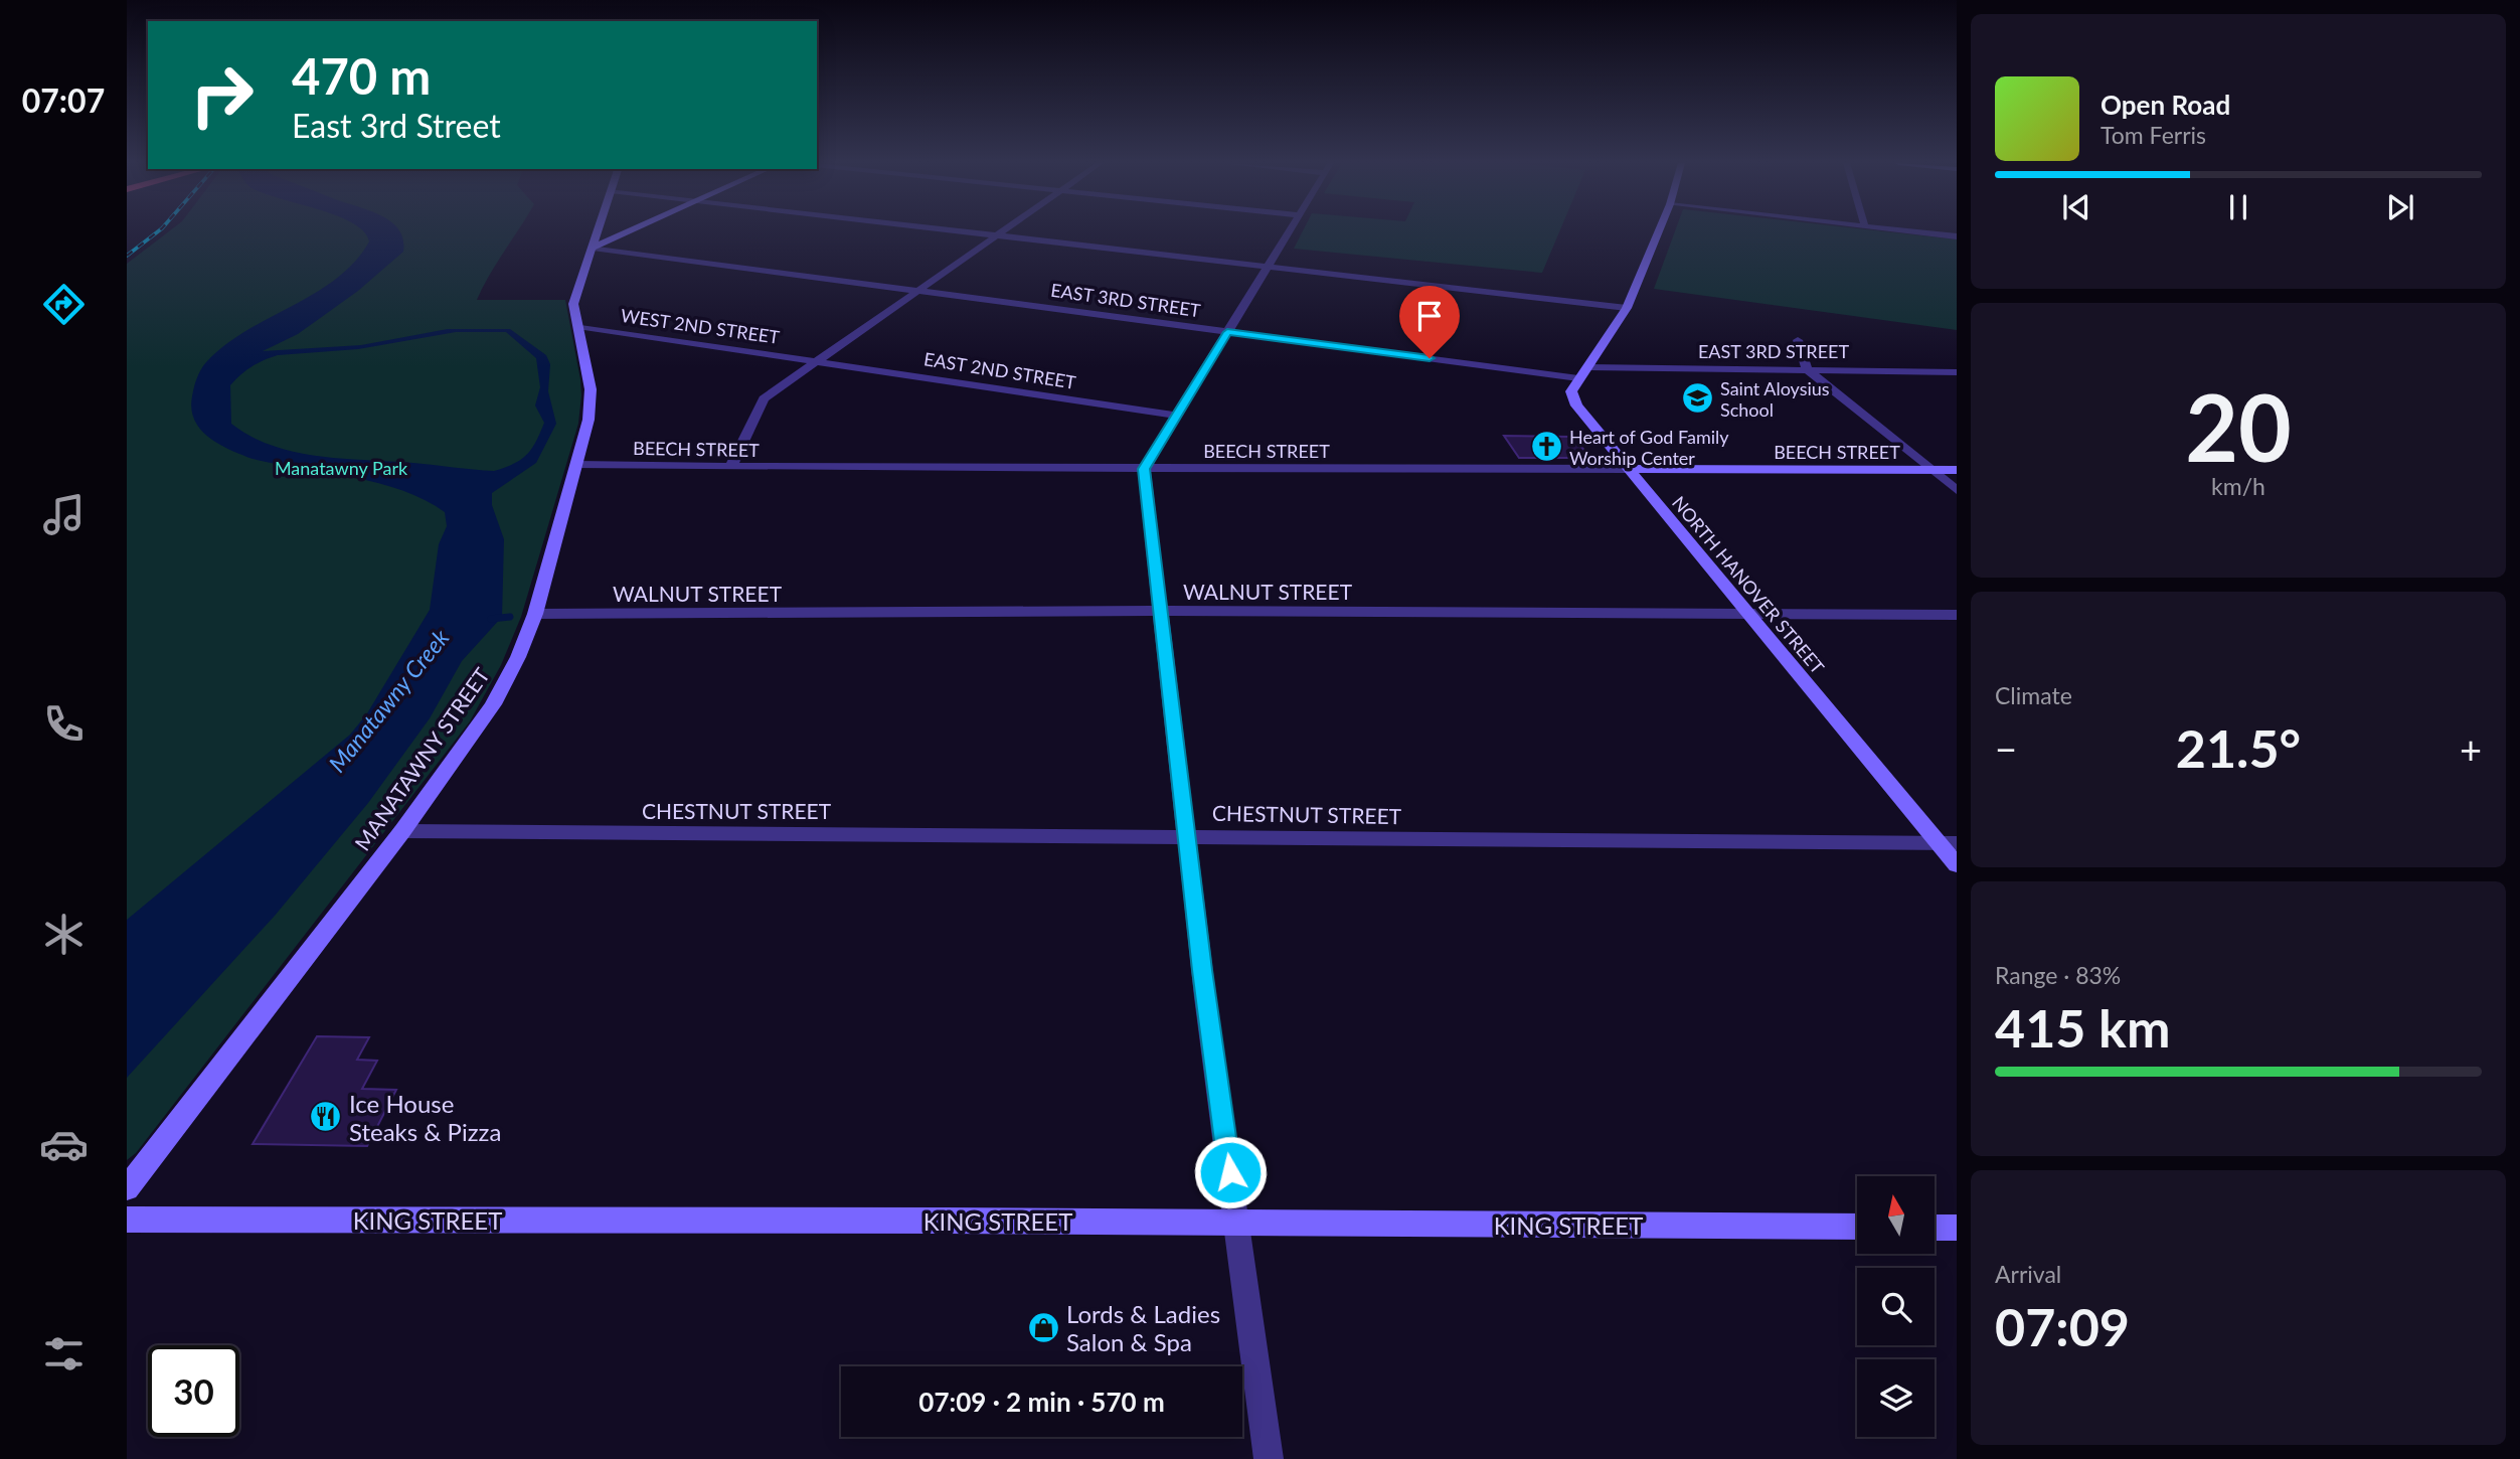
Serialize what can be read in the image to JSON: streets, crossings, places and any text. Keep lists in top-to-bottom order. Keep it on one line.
{"streets":{"street":["EAST 3RD STREET","WEST 2ND STREET","EAST 2ND STREET","BEECH STREET","NORTH HANOVER STREET","WALNUT STREET","MANATAWNY STREET","CHESTNUT STREET","KING STREET"]},"crossings":[["EAST 3RD STREET","NORTH HANOVER STREET"],["EAST 3RD STREET","MANATAWNY STREET"],["WEST 2ND STREET","EAST 2ND STREET"],["WEST 2ND STREET","MANATAWNY STREET"],["BEECH STREET","NORTH HANOVER STREET"],["BEECH STREET","MANATAWNY STREET"],["NORTH HANOVER STREET","WALNUT STREET"],["NORTH HANOVER STREET","CHESTNUT STREET"],["WALNUT STREET","MANATAWNY STREET"],["MANATAWNY STREET","CHESTNUT STREET"]],"water":["Manatawny Creek"],"parks":["Manatawny Park"],"places":{"school or university":["Saint Aloysius School"],"church":["Heart of God Family Worship Center"],"restaurant":["Ice House Steaks & Pizza"],"shop":["Lords & Ladies Salon & Spa"]},"north":"top","page":{"tabs":"07:07","turn":["470 m","East 3rd Street"],"song":["Open Road","Tom Ferris"],"tile":[["20","km/h"],"Climate",["Range · 83%","415 km"],["Arrival","07:09"]],"heat":["−","21.5°","+"],"limit":"30","trip":"07:09 · 2 min · 570 m"}}
